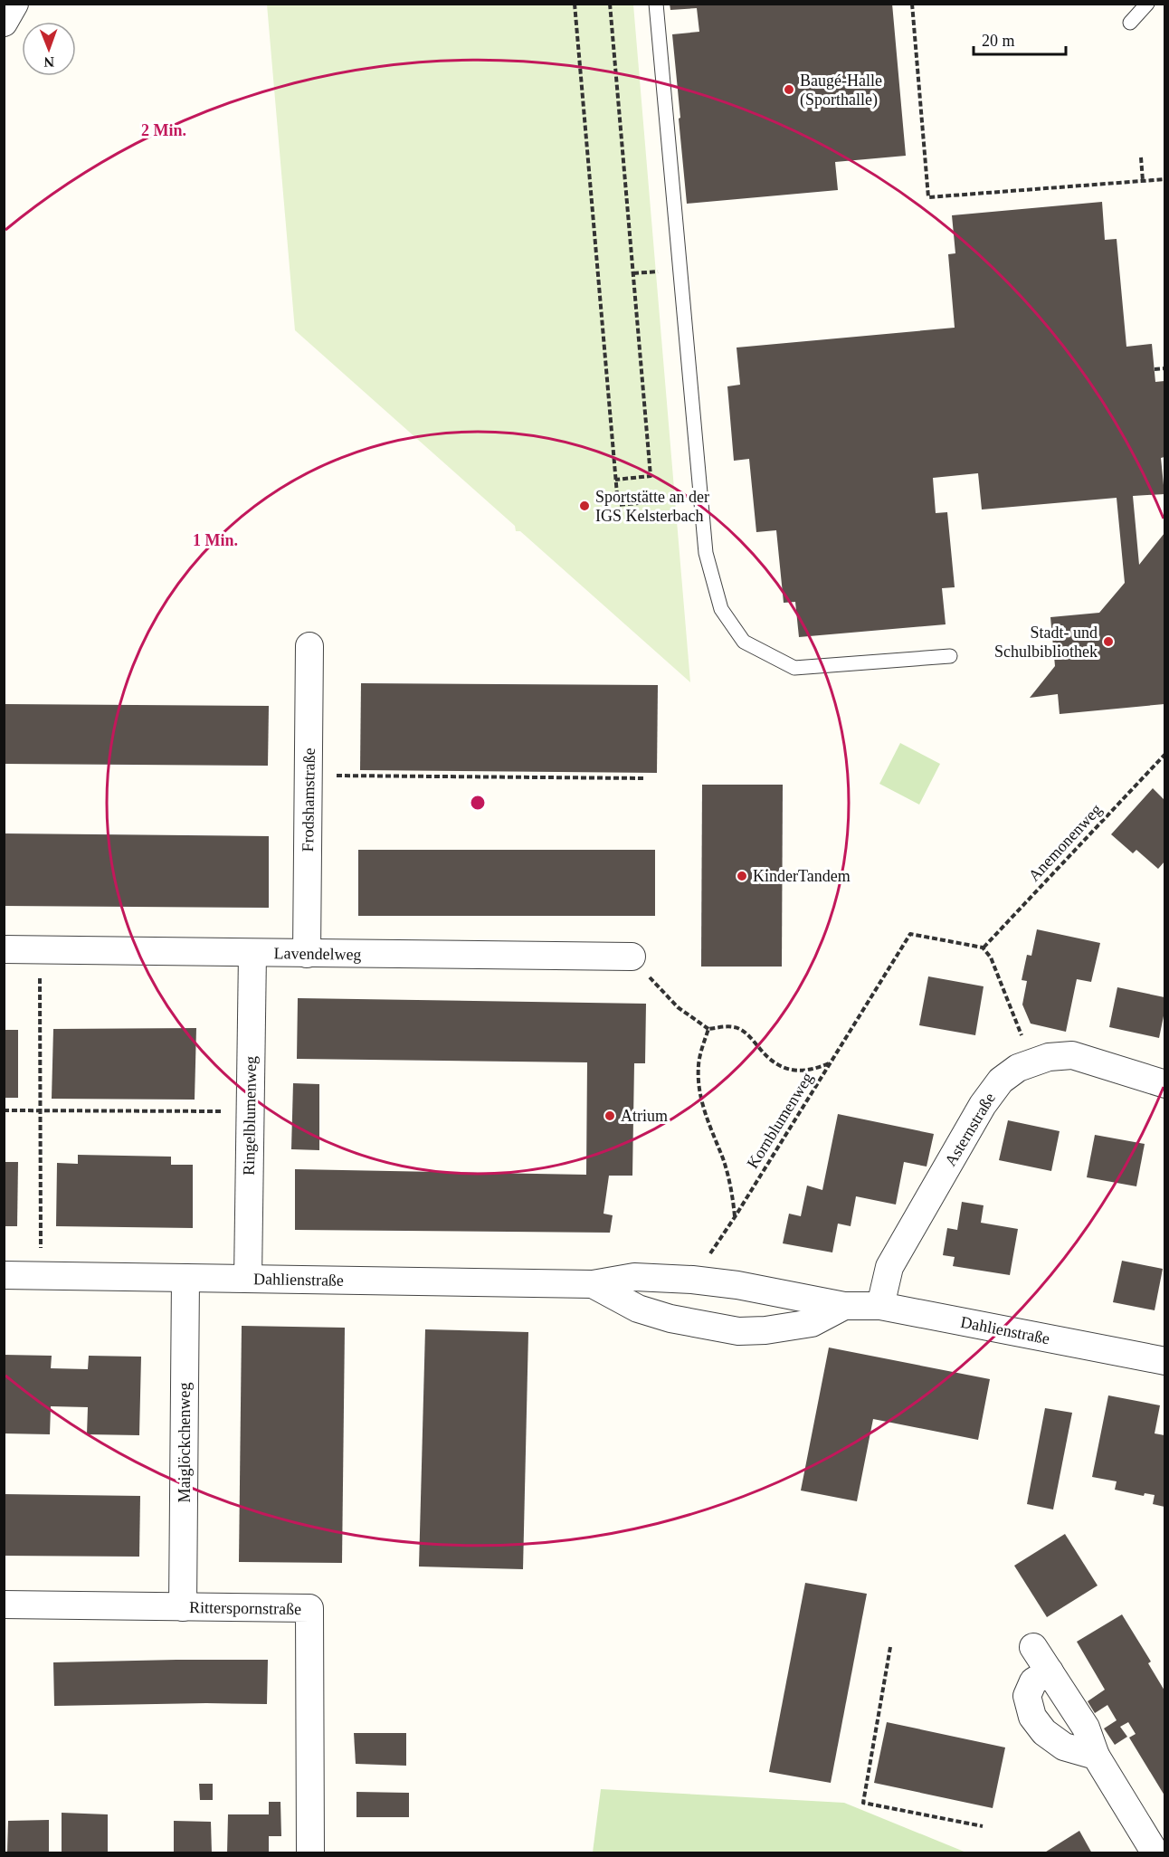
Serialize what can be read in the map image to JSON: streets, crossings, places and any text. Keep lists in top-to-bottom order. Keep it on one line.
{"streets":{"street":["Frodshamstraße","Lavendelweg","Ringelblumenweg","Asternstraße","Dahlienstraße","Maiglöckchenweg","Ritterspornstraße"],"path":["Anemonenweg","Kornblumenweg"]},"crossings":[["Frodshamstraße","Lavendelweg"],["Anemonenweg","Kornblumenweg"],["Lavendelweg","Ringelblumenweg"],["Ringelblumenweg","Dahlienstraße"],["Kornblumenweg","Dahlienstraße"],["Asternstraße","Dahlienstraße"],["Dahlienstraße","Maiglöckchenweg"],["Maiglöckchenweg","Ritterspornstraße"]],"places":["Baugé-Halle (Sporthalle)","Sportstätte an der IGS Kelsterbach","Stadt- und Schulbibliothek","KinderTandem","Atrium"],"scale_bar":"20 m","north":"bottom","rings":["2 Min.","1 Min."]}
